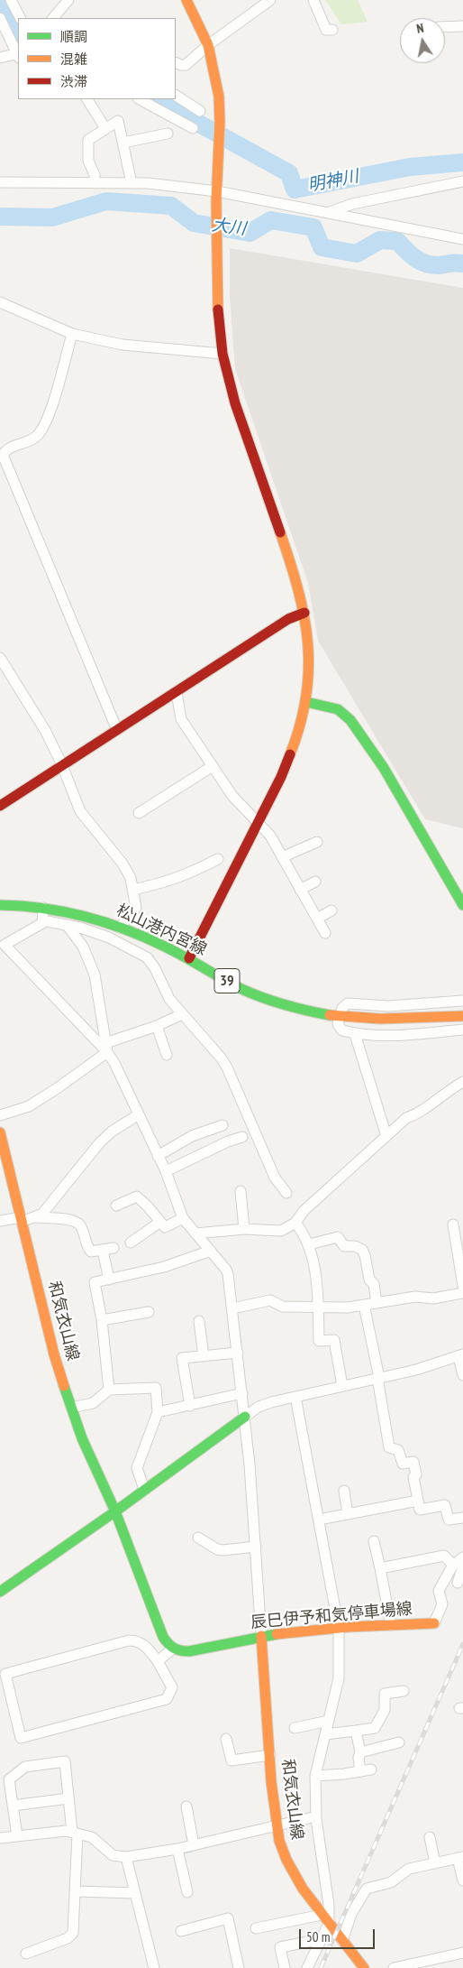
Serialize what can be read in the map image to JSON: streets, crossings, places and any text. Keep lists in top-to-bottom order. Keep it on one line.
{"streets":{"main road":["松山港内宮線","39","和気衣山線","辰巳伊予和気停車場線"]},"crossings":[["和気衣山線","辰巳伊予和気停車場線"]],"water":["明神川","大川"],"legend":["順調","混雑","渋滞"],"scale_bar":"50 m","north":"top"}
